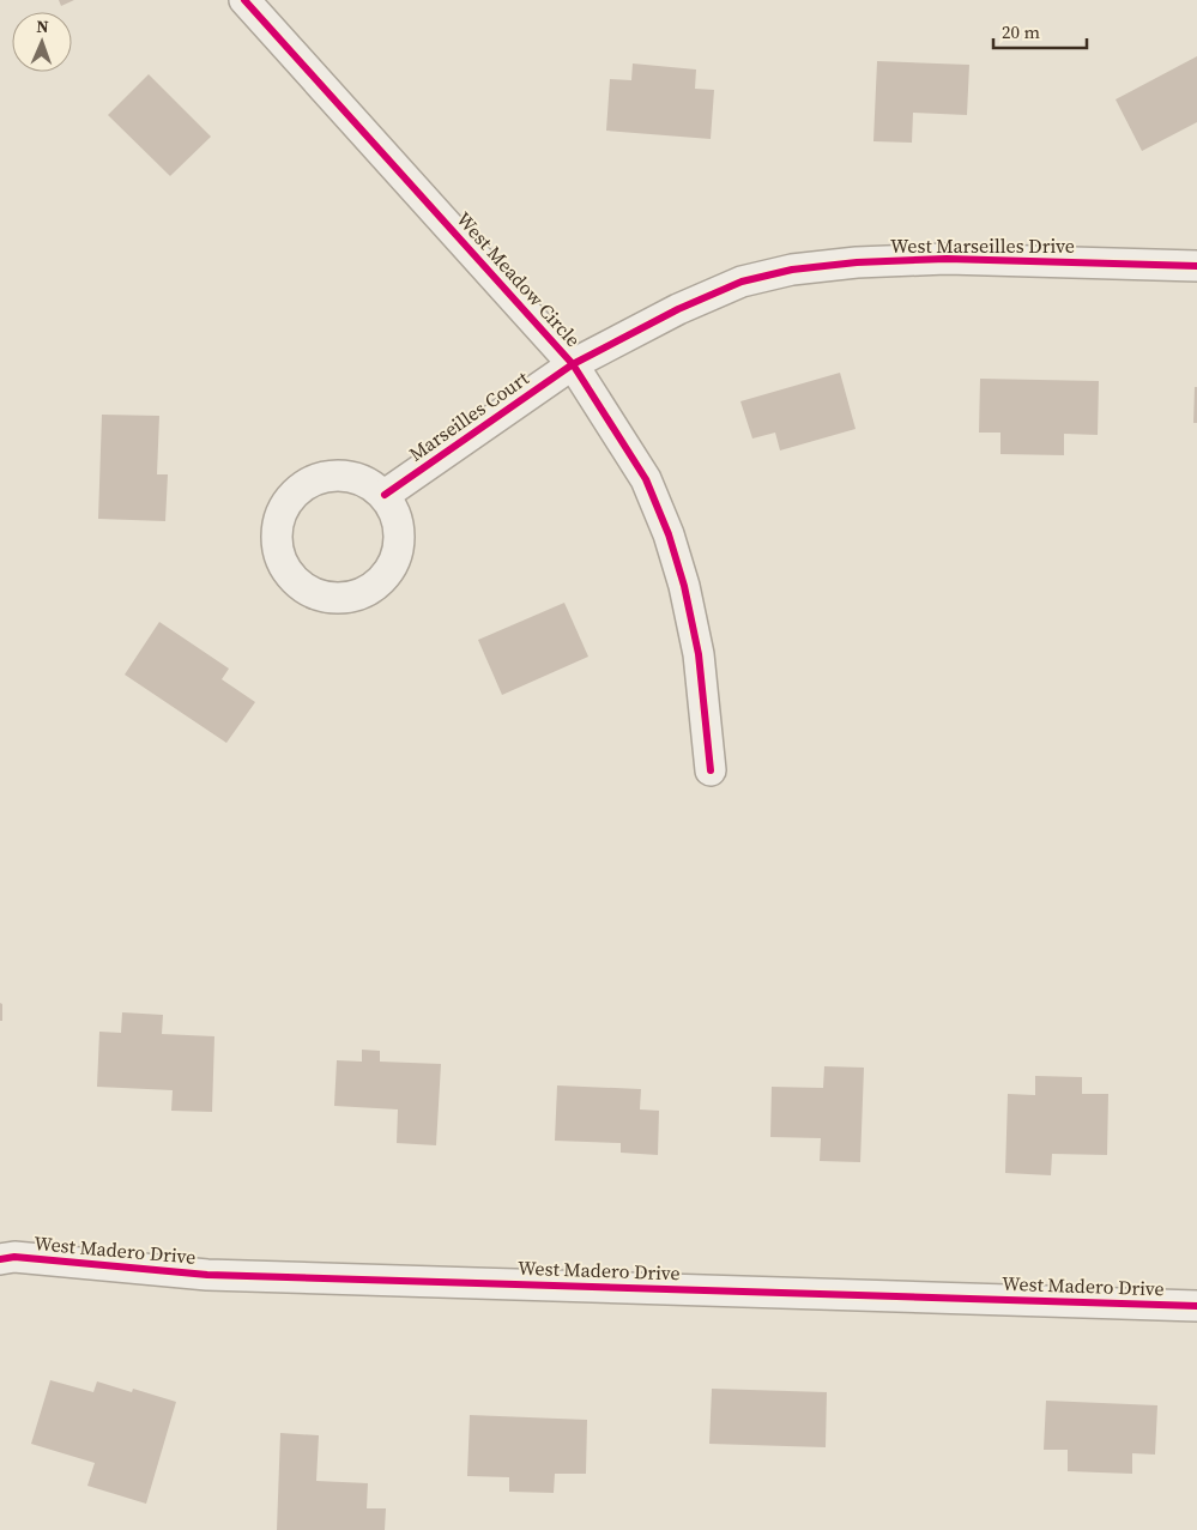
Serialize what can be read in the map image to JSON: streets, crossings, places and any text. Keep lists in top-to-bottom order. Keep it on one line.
{"streets":{"street":["West Marseilles Drive","West Meadow Circle","Marseilles Court","West Madero Drive"]},"crossings":[["West Marseilles Drive","West Meadow Circle"],["West Marseilles Drive","Marseilles Court"],["West Meadow Circle","Marseilles Court"]],"scale_bar":"20 m","north":"top"}
